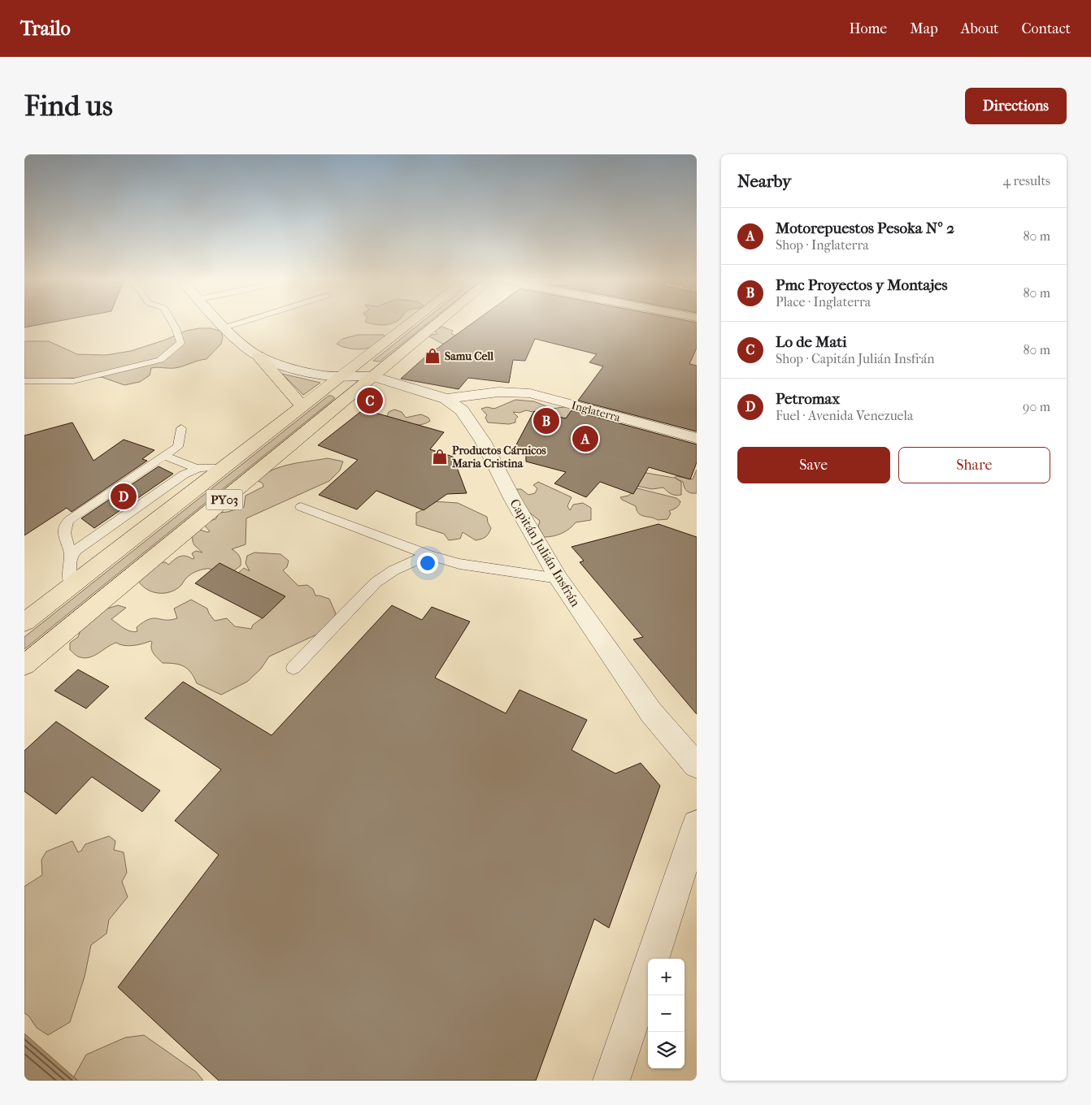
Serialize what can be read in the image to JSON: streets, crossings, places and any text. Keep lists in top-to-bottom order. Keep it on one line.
{"streets":{"highway":["PY03"],"street":["Inglaterra","Capitán Julián Insfrán"]},"crossings":[["Inglaterra","Capitán Julián Insfrán"],["PY03","Capitán Julián Insfrán"]],"places":{"shop":["Samu Cell","Productos Cárnicos Maria Cristina"]},"page":{"header":"Trailo","nav":["Home","Map","About","Contact"],"buttons":["Directions",["Save","Share"]],"title":"Find us","heading":["Nearby","4 results"],"list":[{"mark":"A","name":"Motorepuestos Pesoka Nº 2","note":"Shop · Inglaterra","value":"80 m"},{"mark":"B","name":"Pmc Proyectos y Montajes","note":"Place · Inglaterra","value":"80 m"},{"mark":"C","name":"Lo de Mati","note":"Shop · Capitán Julián Insfrán","value":"80 m"},{"mark":"D","name":"Petromax","note":"Fuel · Avenida Venezuela","value":"90 m"}],"pins":["C","B","A","D"],"map_buttons":["+","−"]}}
